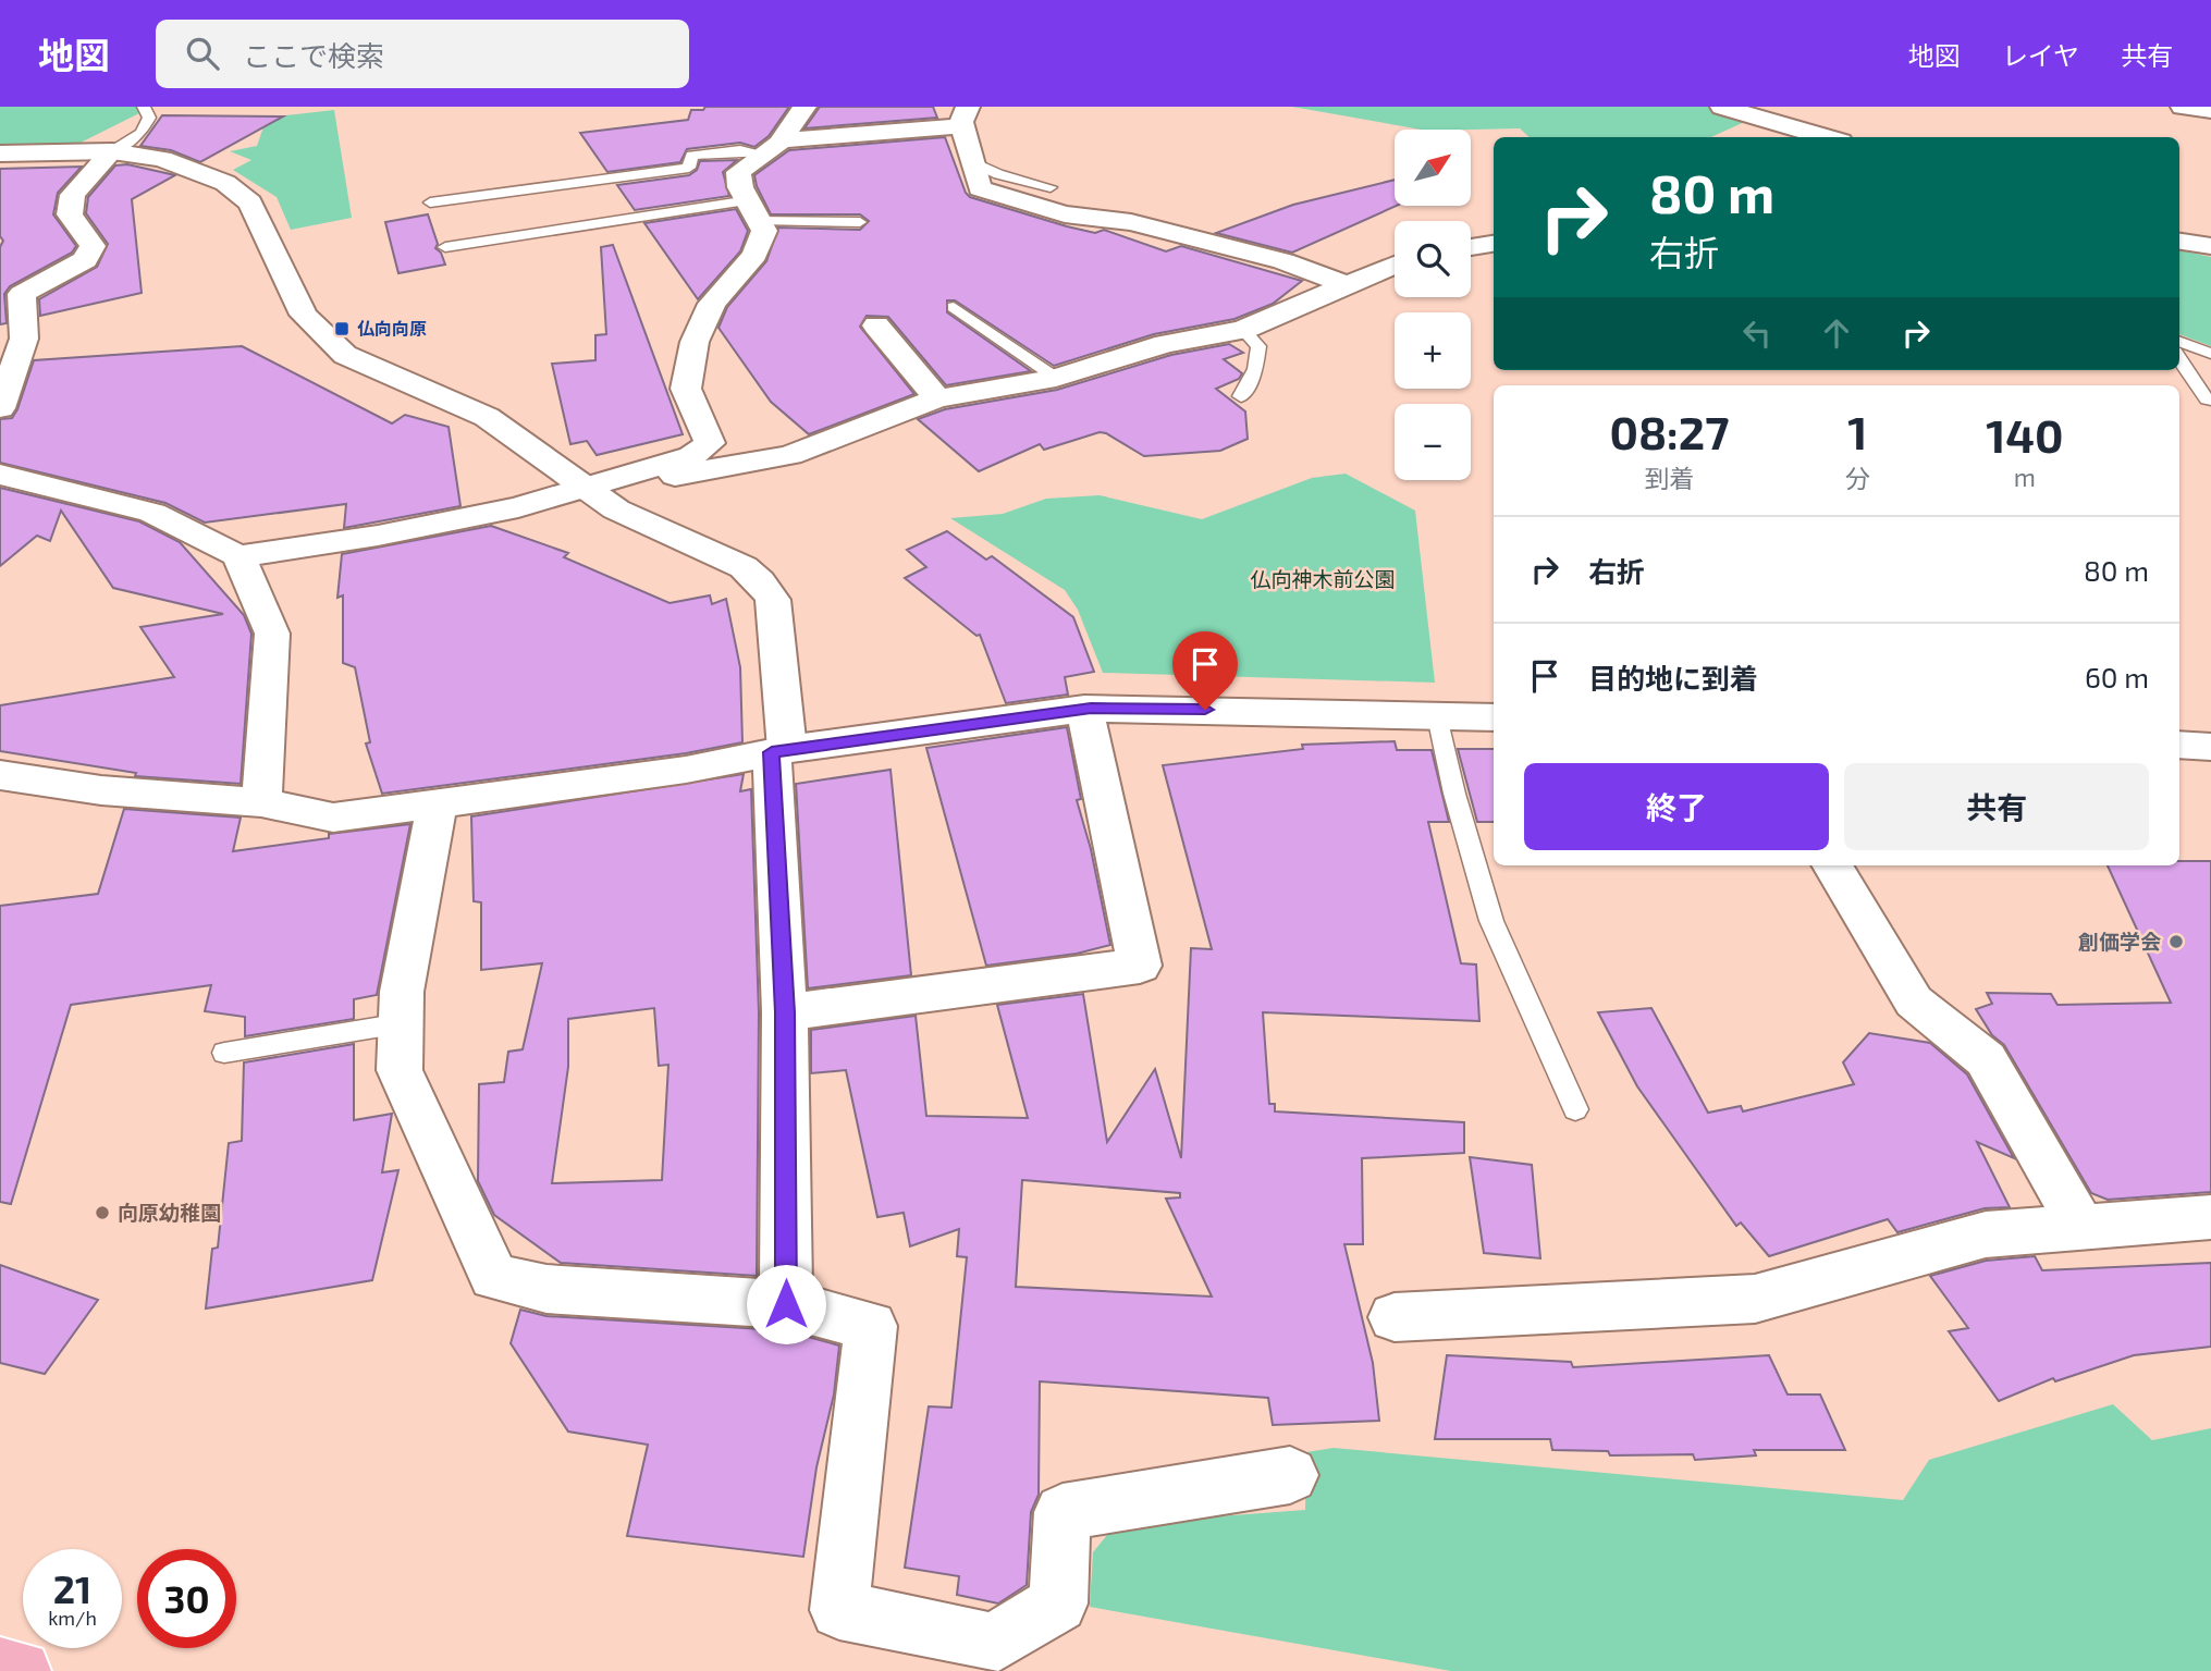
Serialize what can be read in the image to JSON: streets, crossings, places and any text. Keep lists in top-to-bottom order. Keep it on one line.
{"parks":["仏向神木前公園"],"places":{"transit":["仏向向原"],"other":["創価学会","向原幼稚園"]},"north":"top right","page":{"header":"地図","search":"ここで検索","nav":["地図","レイヤ","共有"],"map_buttons":["+","−"],"turn":["80 m","右折"],"eta":["08:27","到着","1","分","140","m"],"list":[{"name":"右折","value":"80 m"},{"name":"目的地に到着","value":"60 m"}],"buttons":["終了","共有"],"speed":"21 km/h","limit":"30"}}
